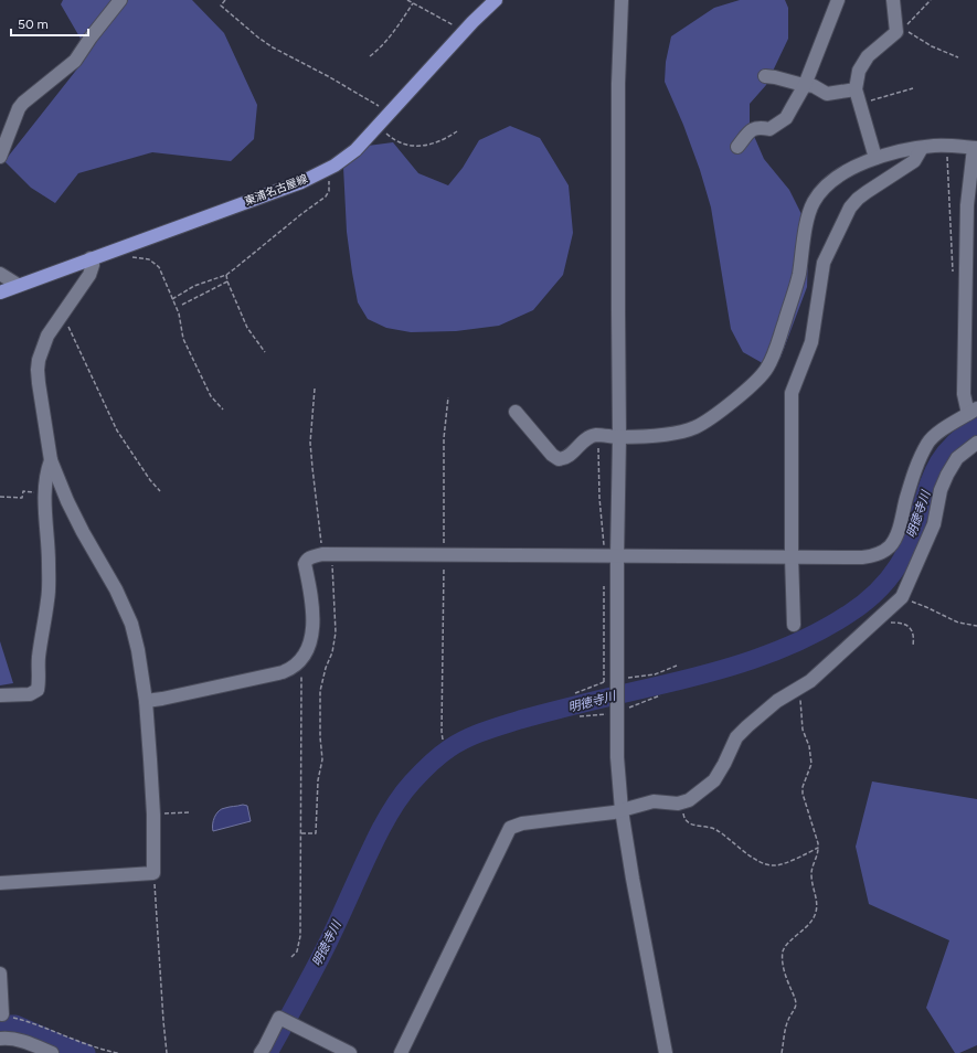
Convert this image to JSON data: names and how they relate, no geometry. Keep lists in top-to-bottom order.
{
  "streets": {
    "main road": ["東浦名古屋線"]
  },
  "water": ["明徳寺川"],
  "scale_bar": "50 m"
}
